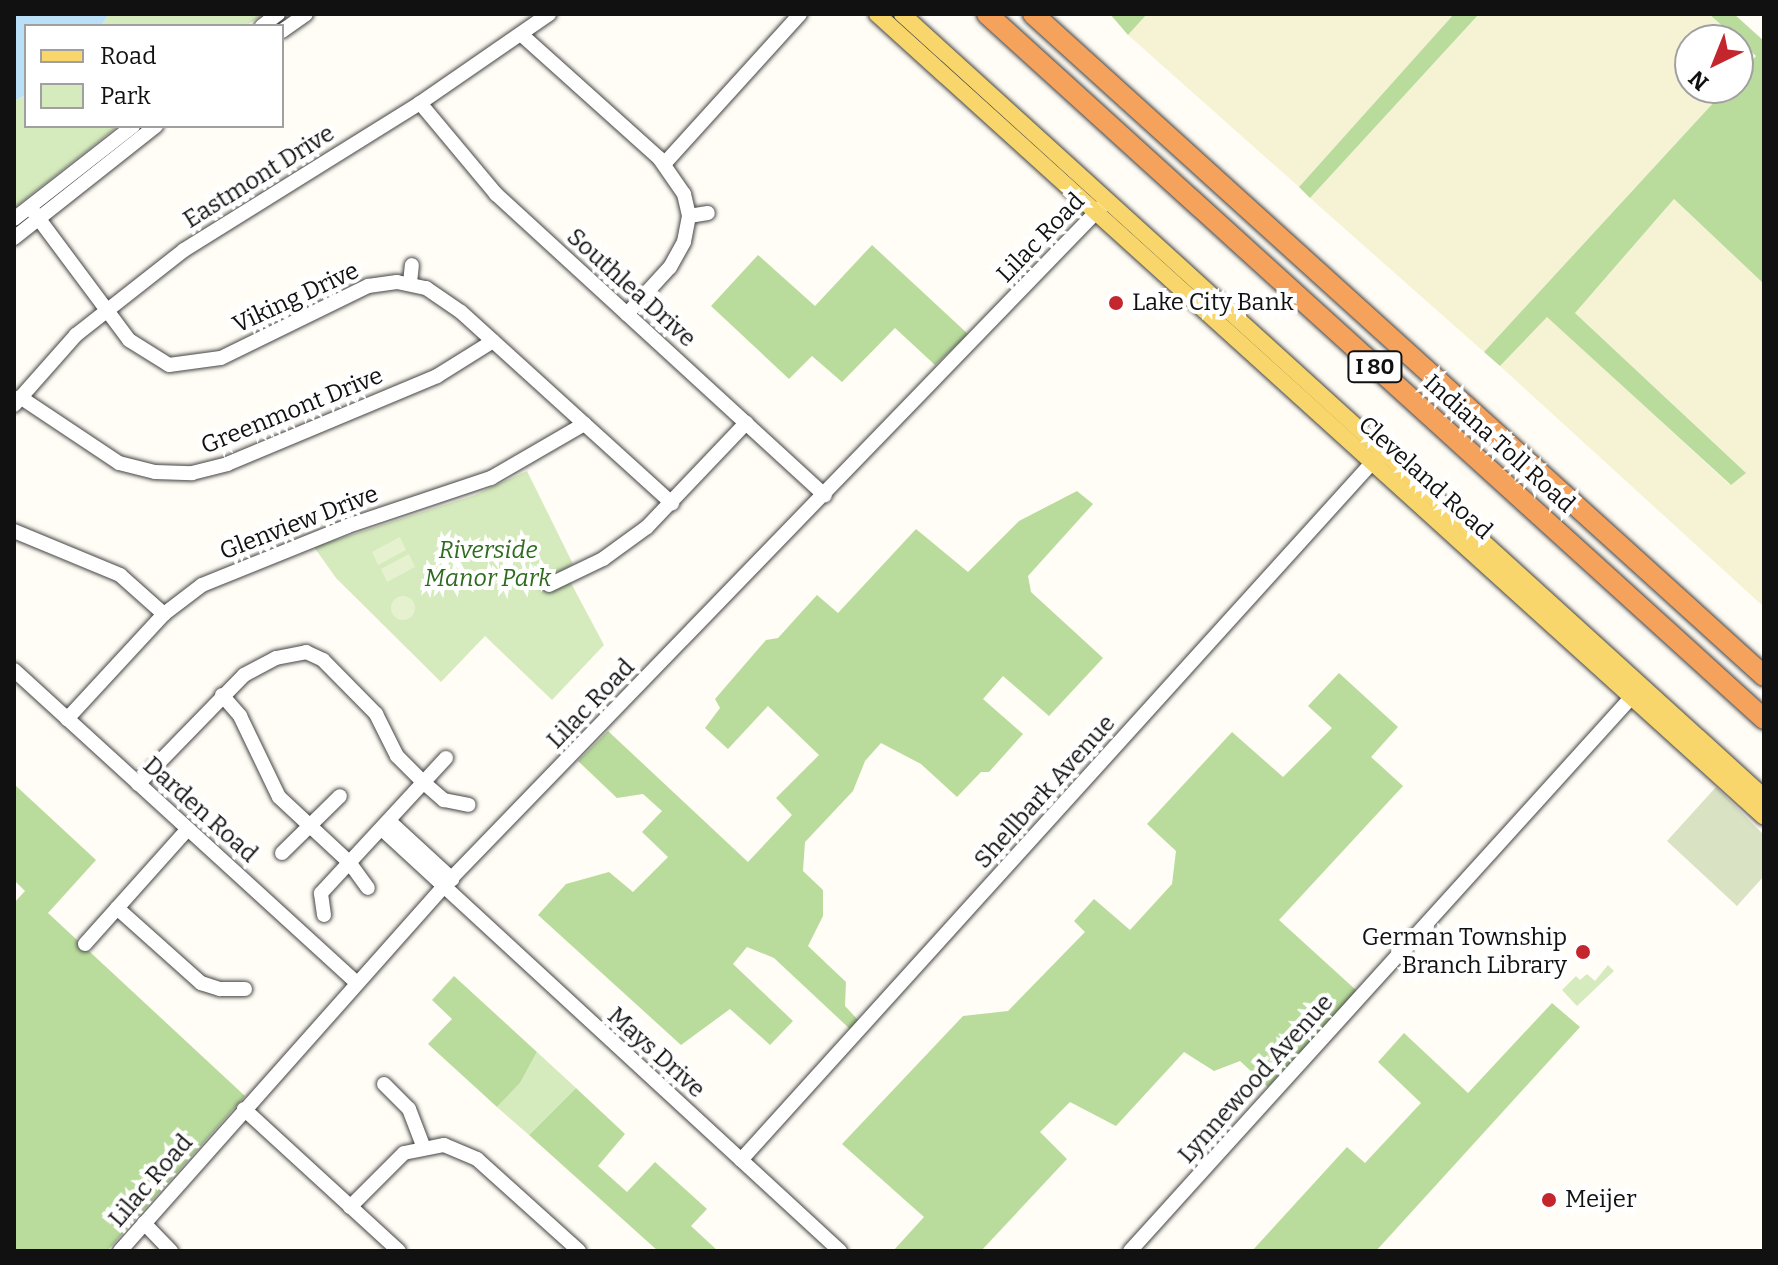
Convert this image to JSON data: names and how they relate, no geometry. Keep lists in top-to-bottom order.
{
  "streets": {
    "highway": ["I 80", "Indiana Toll Road"],
    "main road": ["Cleveland Road"],
    "street": [
      "Eastmont Drive",
      "Lilac Road",
      "Southlea Drive",
      "Viking Drive",
      "Greenmont Drive",
      "Glenview Drive",
      "Shellbark Avenue",
      "Darden Road",
      "Mays Drive",
      "Lynnewood Avenue"
    ]
  },
  "crossings": [
    ["Eastmont Drive", "Southlea Drive"],
    ["Eastmont Drive", "Viking Drive"],
    ["Eastmont Drive", "Greenmont Drive"],
    ["Lilac Road", "Southlea Drive"],
    ["Lilac Road", "Cleveland Road"],
    ["Lilac Road", "Darden Road"],
    ["Lilac Road", "Mays Drive"],
    ["Viking Drive", "Greenmont Drive"],
    ["Viking Drive", "Glenview Drive"],
    ["Cleveland Road", "Shellbark Avenue"],
    ["Cleveland Road", "Lynnewood Avenue"],
    ["Glenview Drive", "Darden Road"],
    ["Shellbark Avenue", "Mays Drive"]
  ],
  "parks": ["Riverside Manor Park"],
  "places": ["Lake City Bank", "German Township Branch Library", "Meijer"],
  "legend": ["Road", "Park"],
  "north": "bottom left"
}
